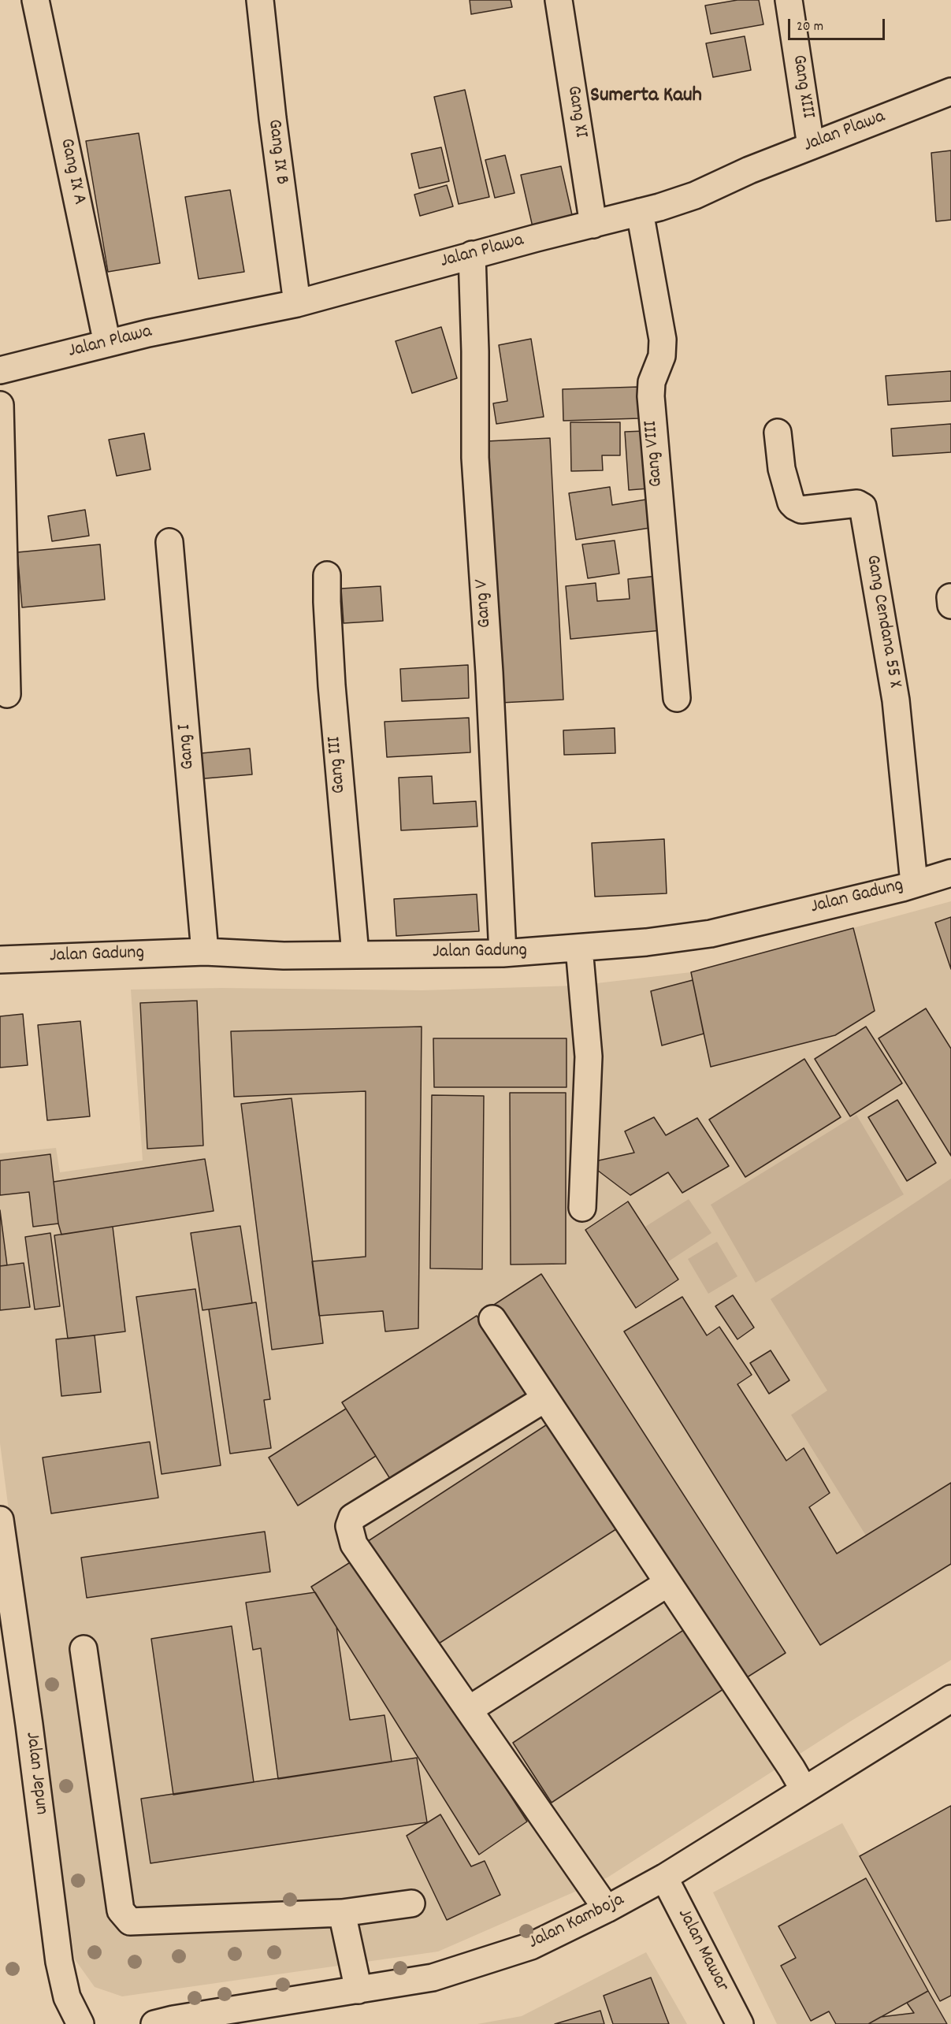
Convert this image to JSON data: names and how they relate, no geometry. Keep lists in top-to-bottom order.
{
  "streets": {
    "street": [
      "Gang XIII",
      "Gang XI",
      "Jalan Plawa",
      "Gang IX B",
      "Gang IX A",
      "Gang VIII",
      "Gang V",
      "Gang Cendana 55 X",
      "Gang I",
      "Gang III",
      "Jalan Gadung",
      "Jalan Jepun",
      "Jalan Kamboja",
      "Jalan Mawar"
    ]
  },
  "crossings": [
    ["Gang XIII", "Jalan Plawa"],
    ["Gang XI", "Jalan Plawa"],
    ["Jalan Plawa", "Gang IX B"],
    ["Jalan Plawa", "Gang IX A"],
    ["Jalan Plawa", "Gang VIII"],
    ["Jalan Plawa", "Gang V"],
    ["Gang V", "Jalan Gadung"],
    ["Gang Cendana 55 X", "Jalan Gadung"],
    ["Gang I", "Jalan Gadung"],
    ["Gang III", "Jalan Gadung"],
    ["Jalan Kamboja", "Jalan Mawar"]
  ],
  "districts": ["Sumerta Kauh"],
  "scale_bar": "20 m"
}
